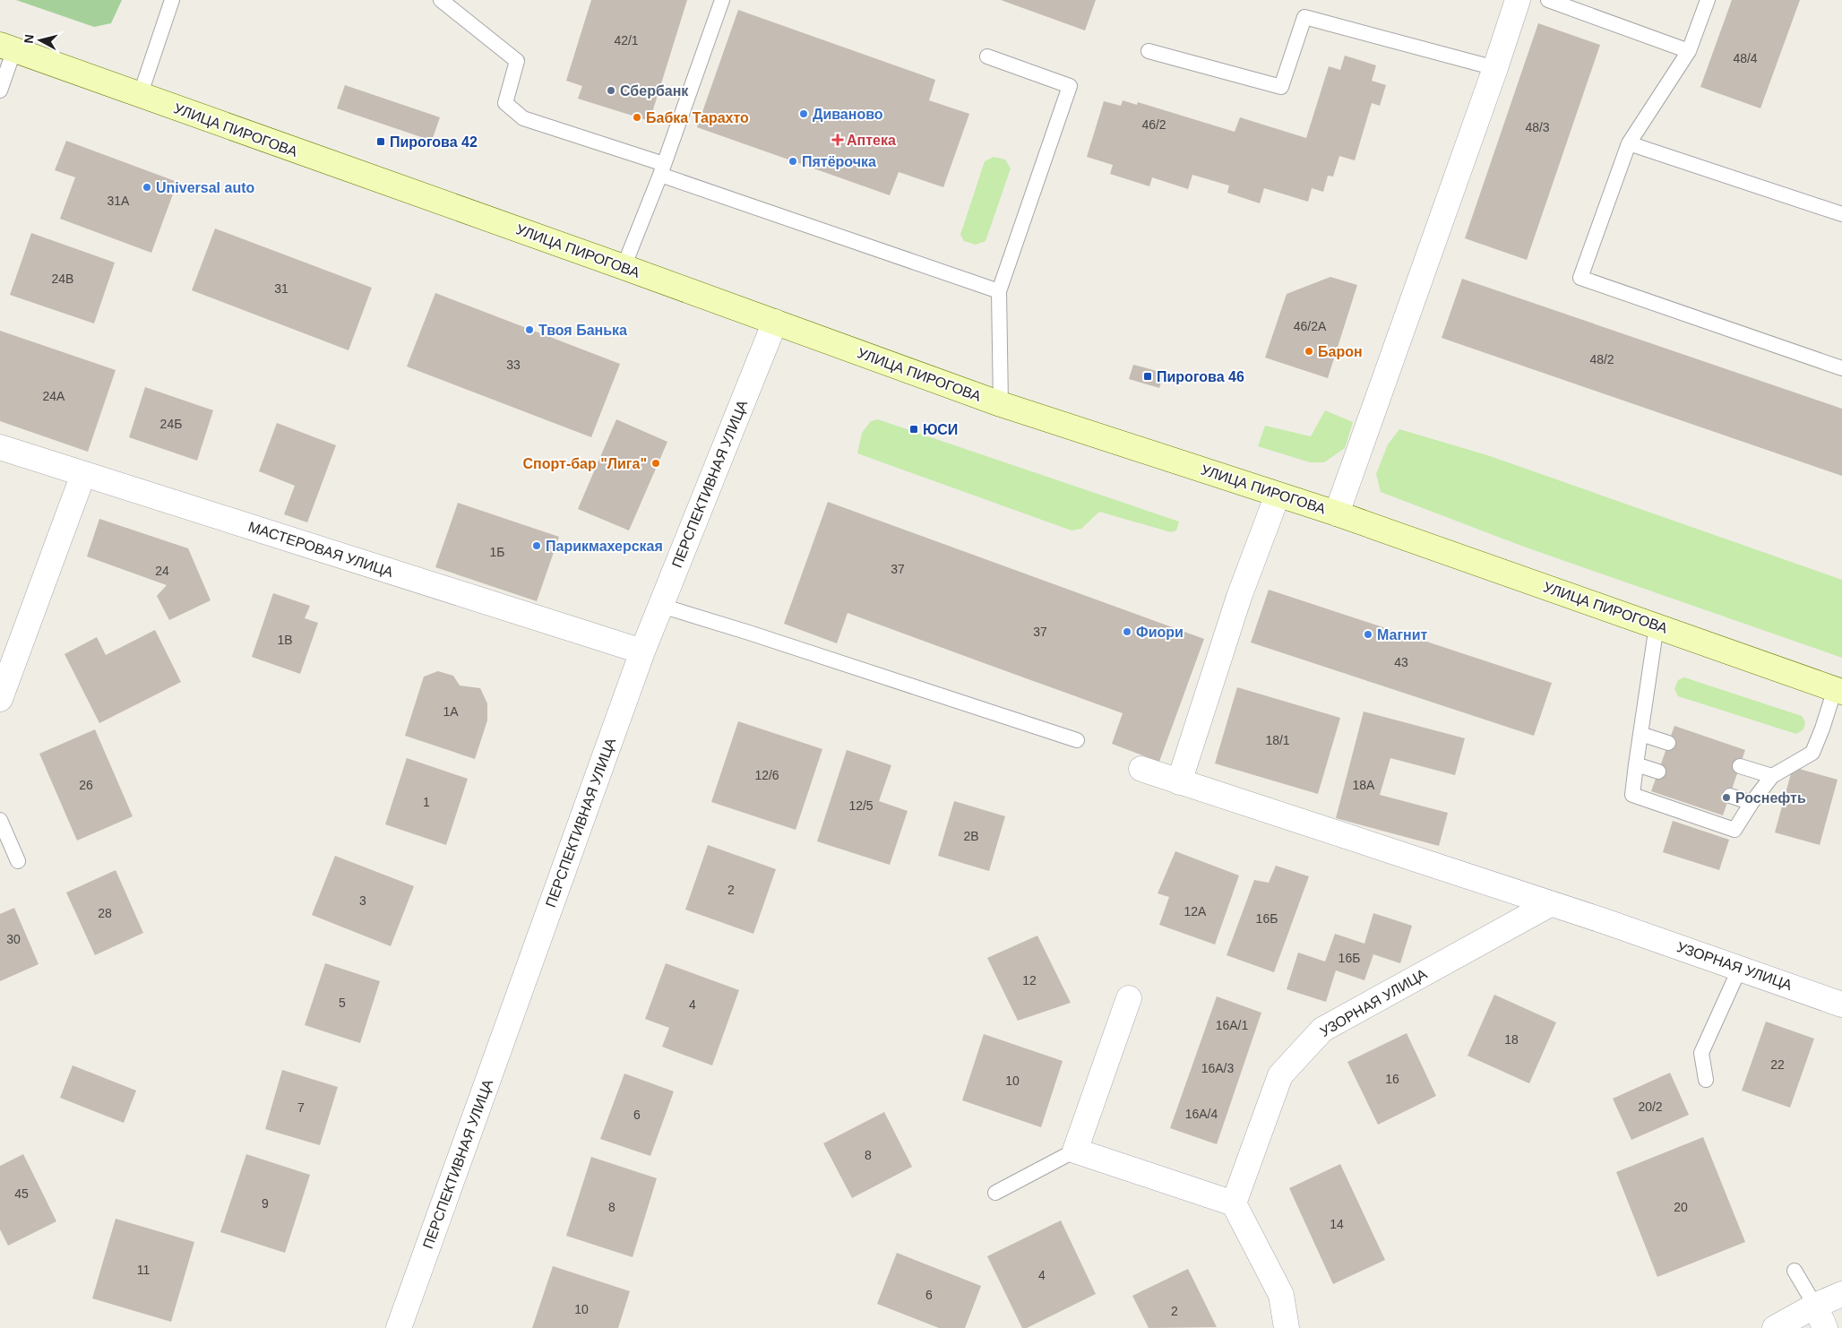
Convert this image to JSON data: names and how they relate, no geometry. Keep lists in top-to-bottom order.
{
  "streets": {
    "main road": ["УЛИЦА ПИРОГОВА"],
    "street": ["ПЕРСПЕКТИВНАЯ УЛИЦА", "МАСТЕРОВАЯ УЛИЦА", "УЗОРНАЯ УЛИЦА"]
  },
  "crossings": [
    ["УЛИЦА ПИРОГОВА", "ПЕРСПЕКТИВНАЯ УЛИЦА"],
    ["ПЕРСПЕКТИВНАЯ УЛИЦА", "МАСТЕРОВАЯ УЛИЦА"]
  ],
  "places": {
    "other": [
      "Сбербанк",
      "Диваново",
      "Бабка Тарахто",
      "Пятёрочка",
      "Universal auto",
      "Твоя Банька",
      "Барон",
      "Спорт-бар \"Лига\"",
      "Парикмахерская",
      "Фиори",
      "Магнит",
      "Роснефть"
    ],
    "health": ["Аптека"],
    "transit": ["Пирогова 42", "Пирогова 46", "ЮСИ"]
  },
  "house_numbers": [
    "42/1",
    "48/4",
    "46/2",
    "48/3",
    "31А",
    "24В",
    "31",
    "46/2А",
    "48/2",
    "33",
    "24А",
    "24Б",
    "1Б",
    "37",
    "24",
    "37",
    "1В",
    "43",
    "1А",
    "18/1",
    "12/6",
    "26",
    "18А",
    "1",
    "12/5",
    "2В",
    "2",
    "3",
    "12А",
    "28",
    "16Б",
    "30",
    "16Б",
    "12",
    "5",
    "4",
    "16А/1",
    "18",
    "22",
    "16А/3",
    "16",
    "10",
    "20/2",
    "7",
    "16А/4",
    "6",
    "8",
    "45",
    "9",
    "8",
    "20",
    "14",
    "11",
    "4",
    "6",
    "10",
    "2"
  ],
  "north": "left"
}
